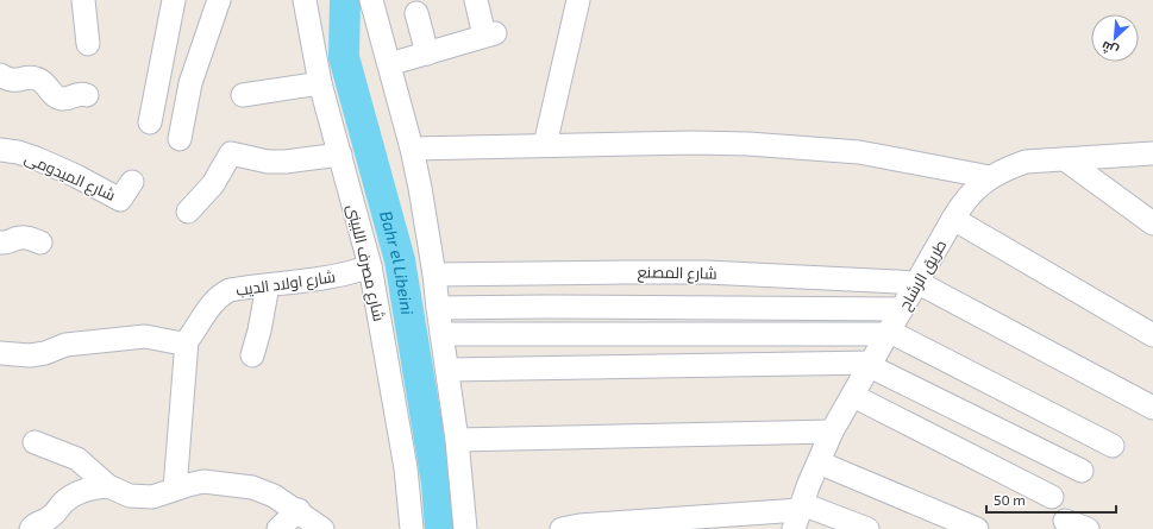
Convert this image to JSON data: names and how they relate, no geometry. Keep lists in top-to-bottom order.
{
  "streets": {
    "street": [
      "شارع الميدومى",
      "شارع مصرف اللبينى",
      "شارع المصنع",
      "طريق الرشاح",
      "شارع اولاد الديب"
    ]
  },
  "crossings": [
    ["شارع مصرف اللبينى", "شارع اولاد الديب"],
    ["شارع المصنع", "طريق الرشاح"]
  ],
  "water": ["Bahr el Libeini"],
  "scale_bar": "50 m",
  "north": "bottom left"
}
